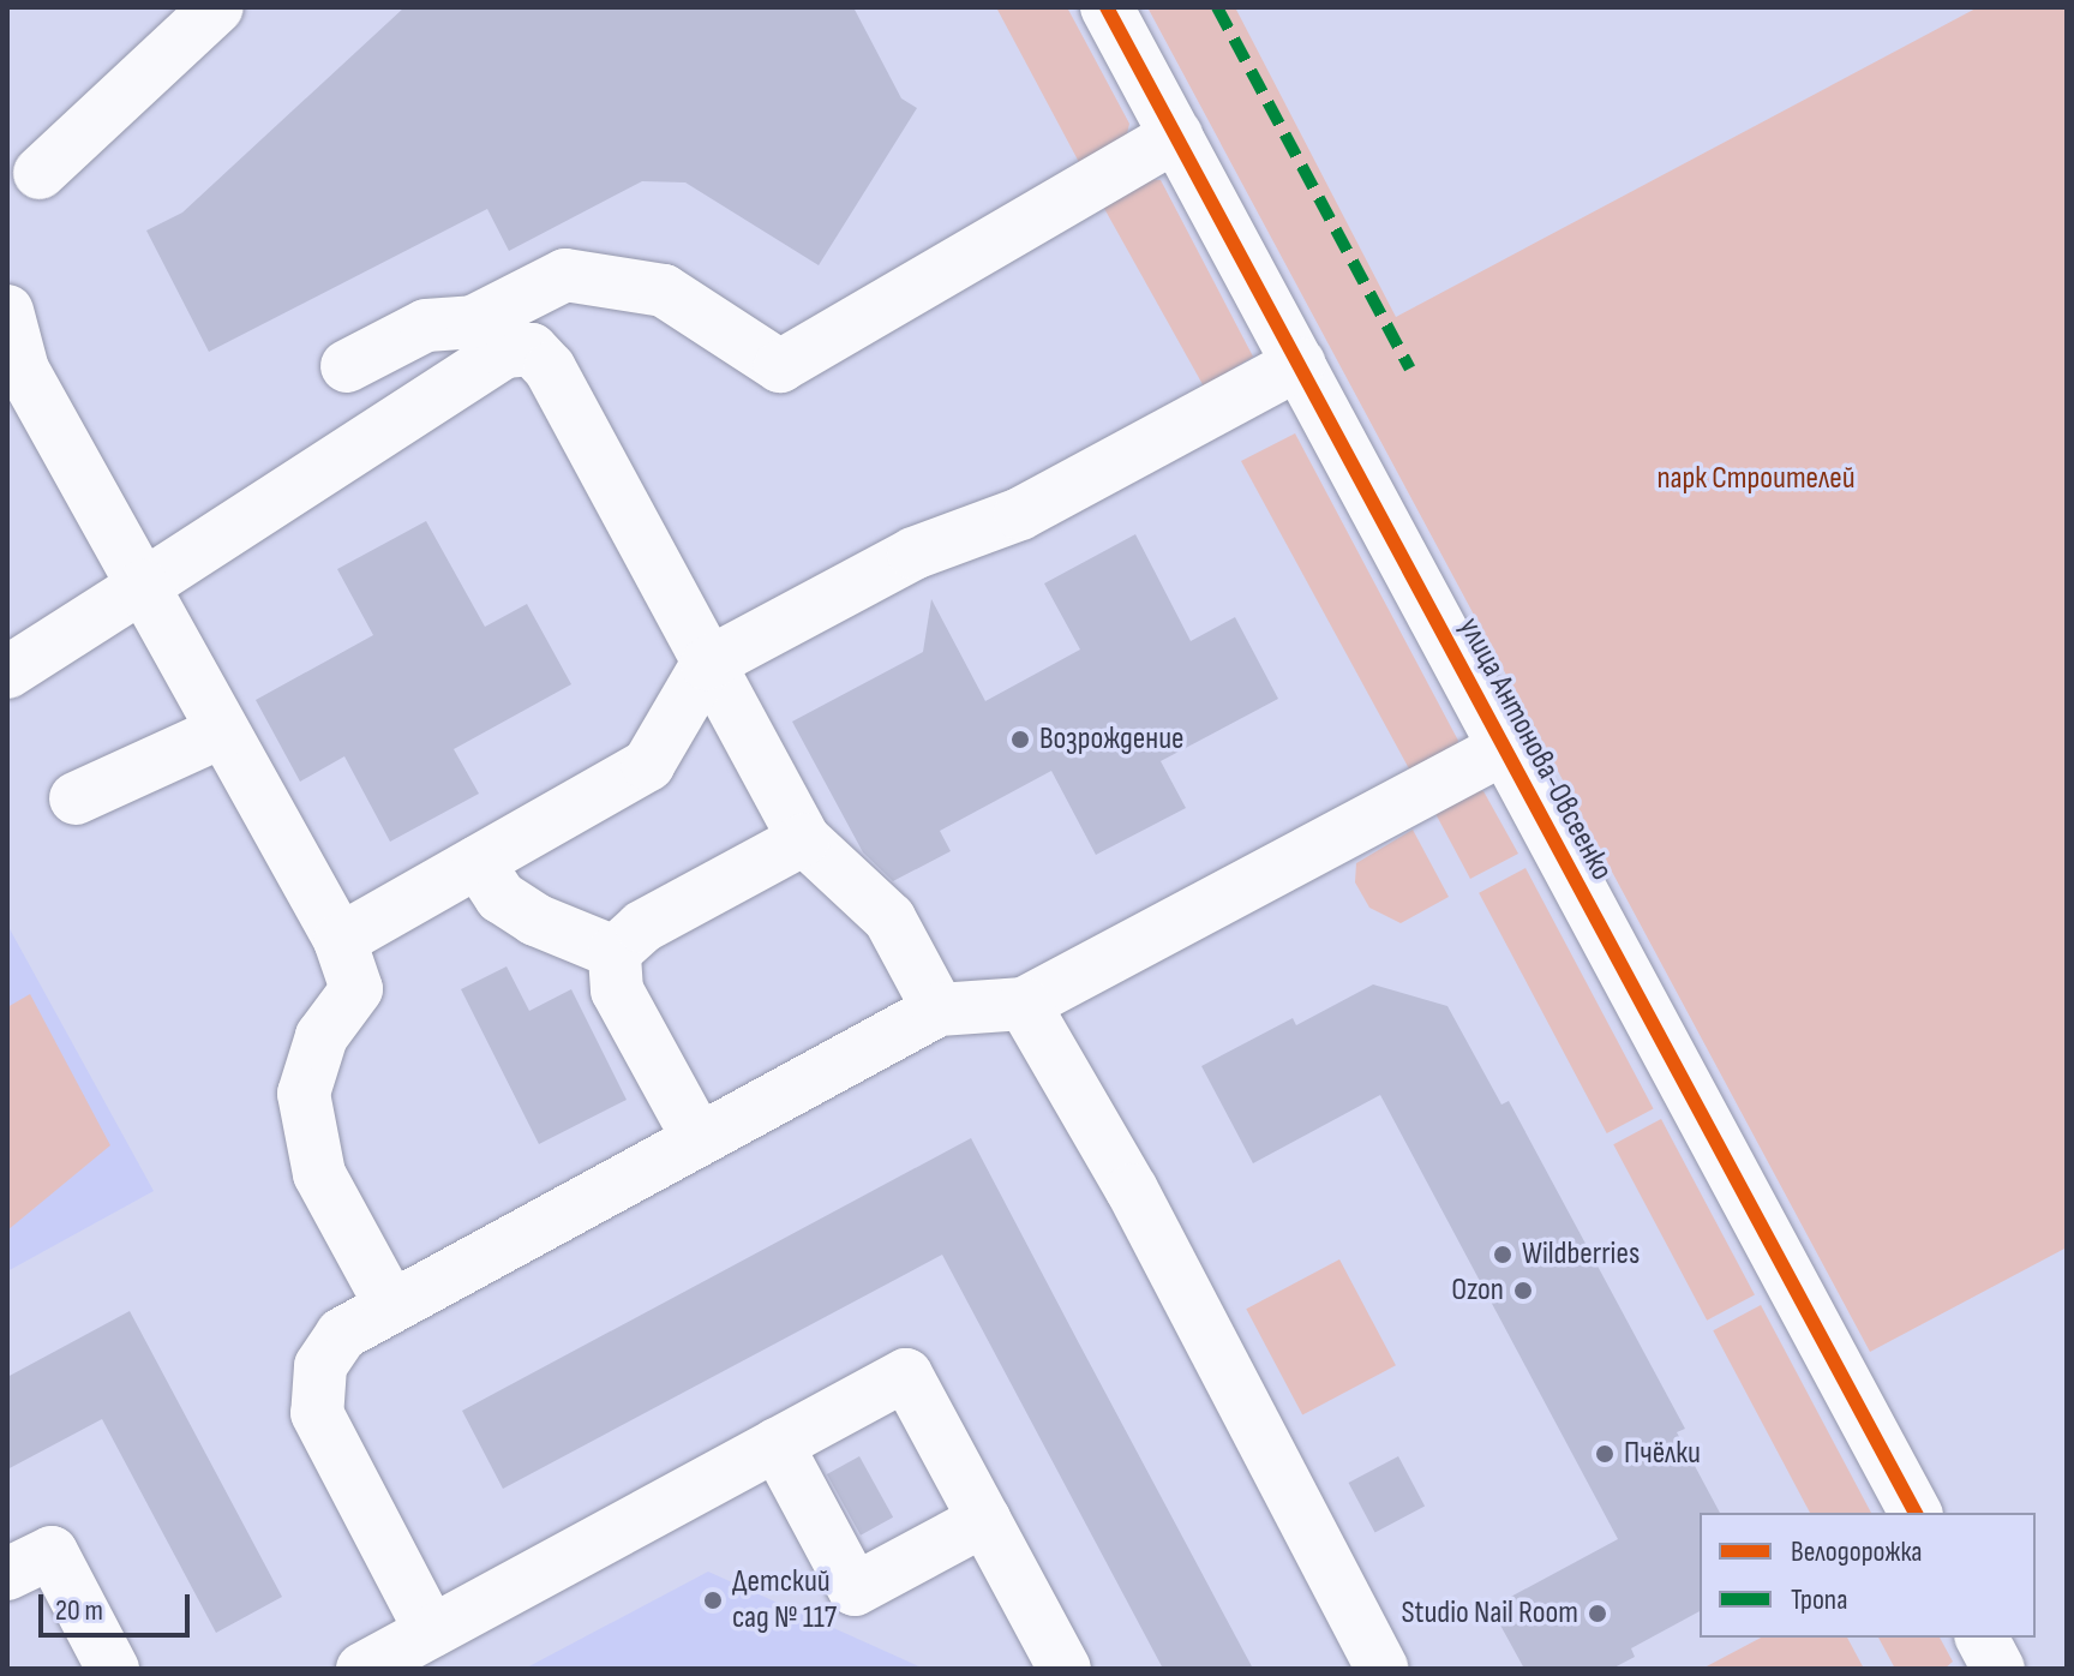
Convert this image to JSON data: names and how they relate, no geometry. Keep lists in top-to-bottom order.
{
  "streets": {
    "street": ["улица Антонова-Овсеенко"]
  },
  "parks": ["парк Строителей"],
  "places": [
    "Возрождение",
    "Wildberries",
    "Ozon",
    "Пчёлки",
    "Детский сад № 117",
    "Studio Nail Room"
  ],
  "legend": ["Велодорожка", "Тропа"],
  "scale_bar": "20 m"
}
